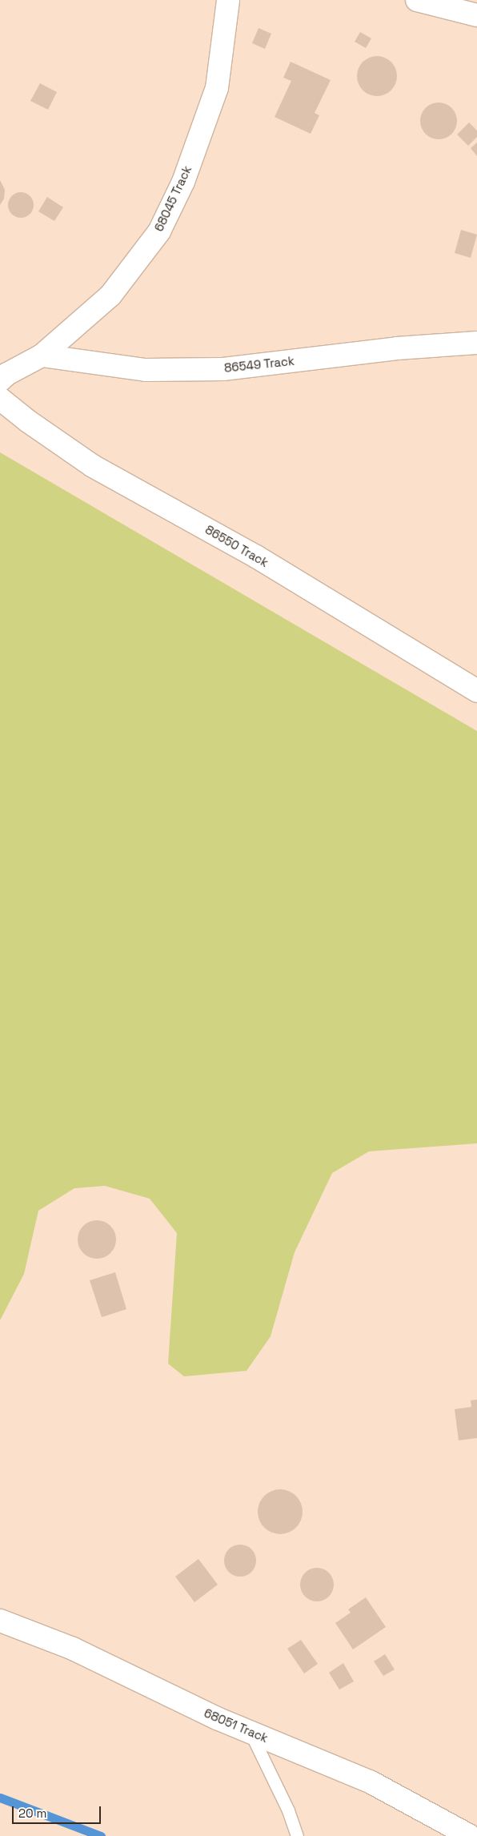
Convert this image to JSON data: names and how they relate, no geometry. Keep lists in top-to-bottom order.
{
  "streets": {
    "street": [
      "68045 Track",
      "86549 Track",
      "86550 Track",
      "68051 Track"
    ]
  },
  "crossings": [
    ["68045 Track", "86549 Track"]
  ],
  "scale_bar": "20 m"
}
